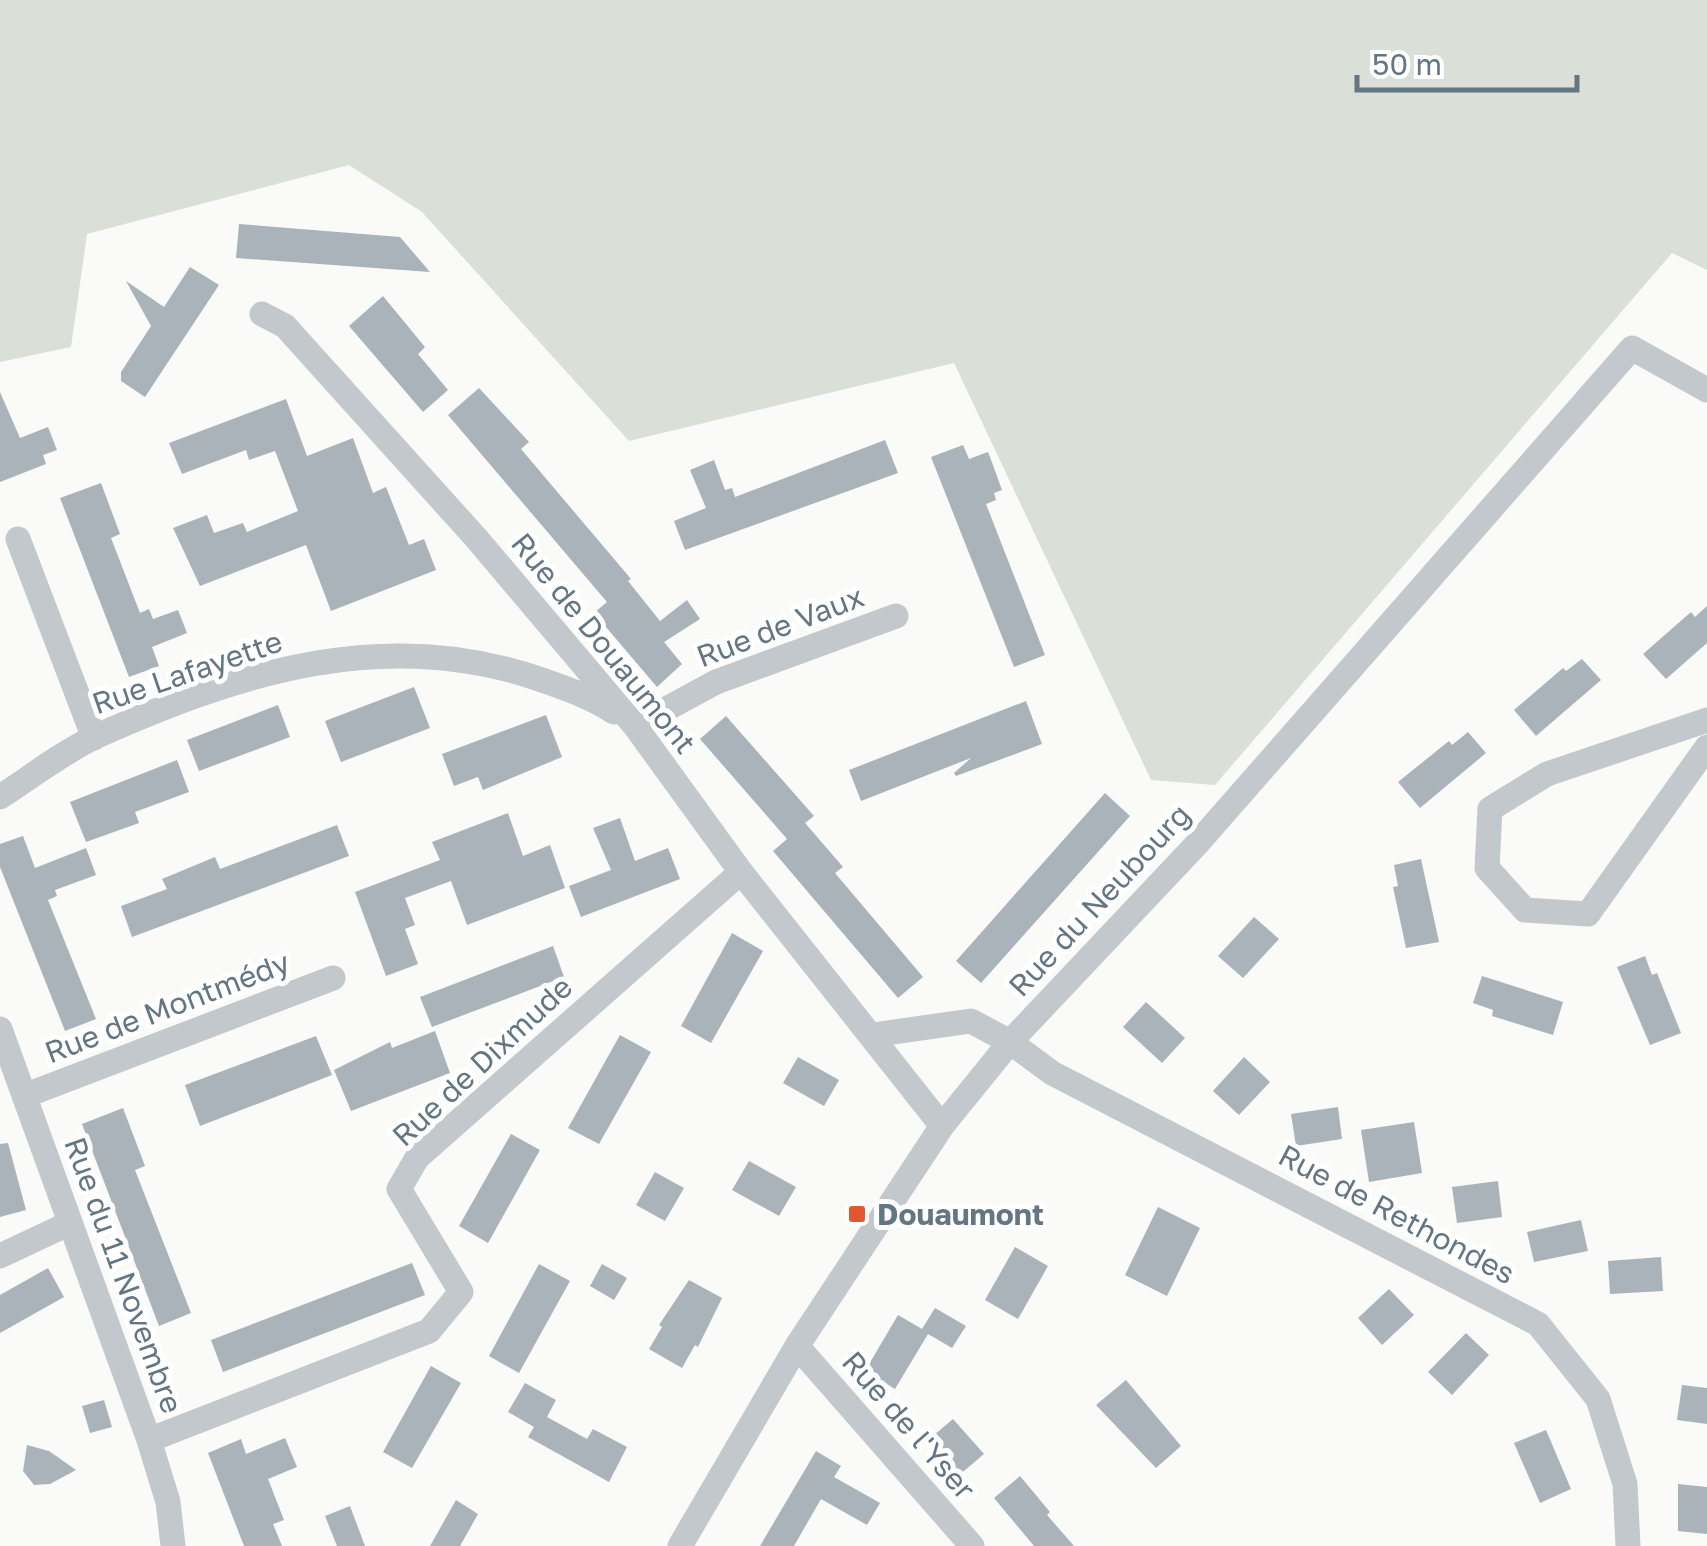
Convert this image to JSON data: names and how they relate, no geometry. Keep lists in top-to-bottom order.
{
  "streets": {
    "street": [
      "Rue de Vaux",
      "Rue de Douaumont",
      "Rue Lafayette",
      "Rue du Neubourg",
      "Rue de Montmédy",
      "Rue de Dixmude",
      "Rue de Rethondes",
      "Rue du 11 Novembre",
      "Rue de l'Yser"
    ]
  },
  "crossings": [
    ["Rue de Vaux", "Rue de Douaumont"],
    ["Rue de Vaux", "Rue Lafayette"],
    ["Rue de Douaumont", "Rue Lafayette"],
    ["Rue de Douaumont", "Rue du Neubourg"],
    ["Rue de Douaumont", "Rue de Dixmude"],
    ["Rue du Neubourg", "Rue de Rethondes"],
    ["Rue du Neubourg", "Rue de l'Yser"],
    ["Rue de Montmédy", "Rue du 11 Novembre"],
    ["Rue de Dixmude", "Rue du 11 Novembre"]
  ],
  "places": {
    "transit": ["Douaumont"]
  },
  "scale_bar": "50 m"
}
